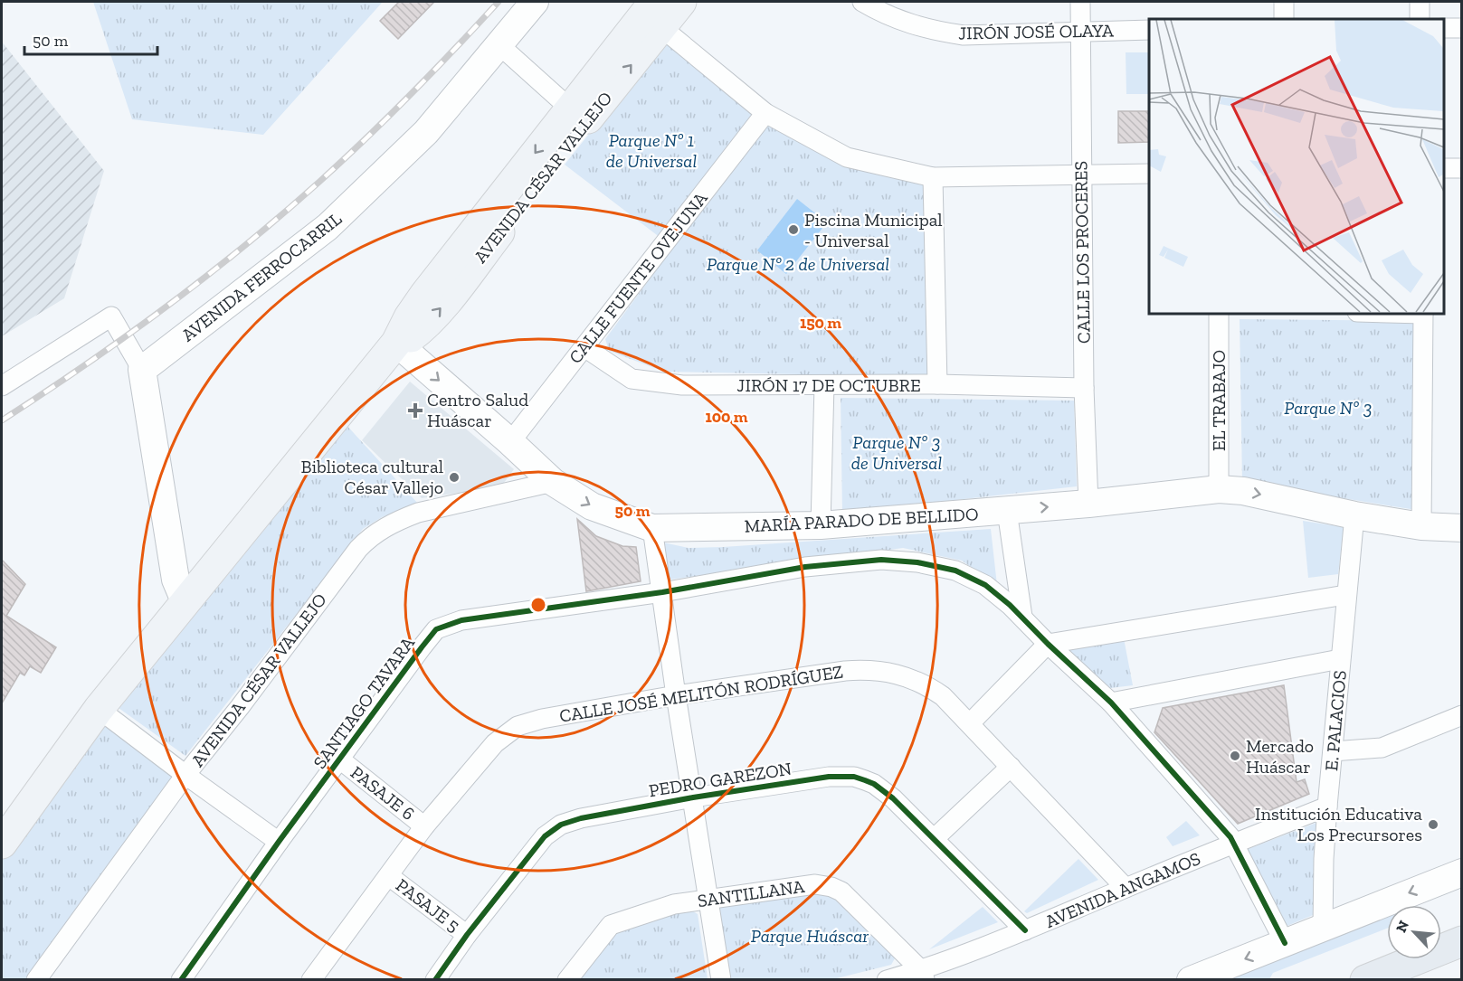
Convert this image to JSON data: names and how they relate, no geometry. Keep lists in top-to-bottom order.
{
  "streets": {
    "main road": ["AVENIDA CÉSAR VALLEJO"],
    "street": [
      "JIRÓN JOSÉ OLAYA",
      "CALLE LOS PROCERES",
      "AVENIDA FERROCARRIL",
      "CALLE FUENTE OVEJUNA",
      "JIRÓN 17 DE OCTUBRE",
      "EL TRABAJO",
      "MARÍA PARADO DE BELLIDO",
      "CALLE JOSÉ MELITÓN RODRÍGUEZ",
      "SANTIAGO TAVARA",
      "E. PALACIOS",
      "PEDRO GAREZON",
      "PASAJE 6",
      "AVENIDA ANGAMOS",
      "SANTILLANA",
      "PASAJE 5"
    ]
  },
  "crossings": [
    ["JIRÓN JOSÉ OLAYA", "CALLE LOS PROCERES"],
    ["AVENIDA CÉSAR VALLEJO", "MARÍA PARADO DE BELLIDO"],
    ["CALLE LOS PROCERES", "JIRÓN 17 DE OCTUBRE"],
    ["CALLE LOS PROCERES", "MARÍA PARADO DE BELLIDO"],
    ["CALLE FUENTE OVEJUNA", "JIRÓN 17 DE OCTUBRE"],
    ["CALLE FUENTE OVEJUNA", "MARÍA PARADO DE BELLIDO"],
    ["EL TRABAJO", "MARÍA PARADO DE BELLIDO"],
    ["MARÍA PARADO DE BELLIDO", "E. PALACIOS"],
    ["CALLE JOSÉ MELITÓN RODRÍGUEZ", "PASAJE 6"],
    ["CALLE JOSÉ MELITÓN RODRÍGUEZ", "AVENIDA ANGAMOS"],
    ["CALLE JOSÉ MELITÓN RODRÍGUEZ", "PASAJE 5"],
    ["SANTIAGO TAVARA", "PASAJE 6"],
    ["SANTIAGO TAVARA", "AVENIDA ANGAMOS"],
    ["E. PALACIOS", "AVENIDA ANGAMOS"],
    ["PEDRO GAREZON", "AVENIDA ANGAMOS"],
    ["PEDRO GAREZON", "PASAJE 5"],
    ["AVENIDA ANGAMOS", "SANTILLANA"]
  ],
  "one_way": ["MARÍA PARADO DE BELLIDO"],
  "parks": [
    "Parque Nº 1 de Universal",
    "Parque Nº 2 de Universal",
    "Parque Nº 3",
    "Parque Nº 3 de Universal",
    "Parque Huáscar"
  ],
  "places": {
    "other": [
      "Piscina Municipal - Universal",
      "Biblioteca cultural César Vallejo",
      "Mercado Huáscar",
      "Institución Educativa Los Precursores"
    ],
    "health": ["Centro Salud Huáscar"]
  },
  "scale_bar": "50 m",
  "north": "top left",
  "rings": ["150 m", "100 m", "50 m"]
}
